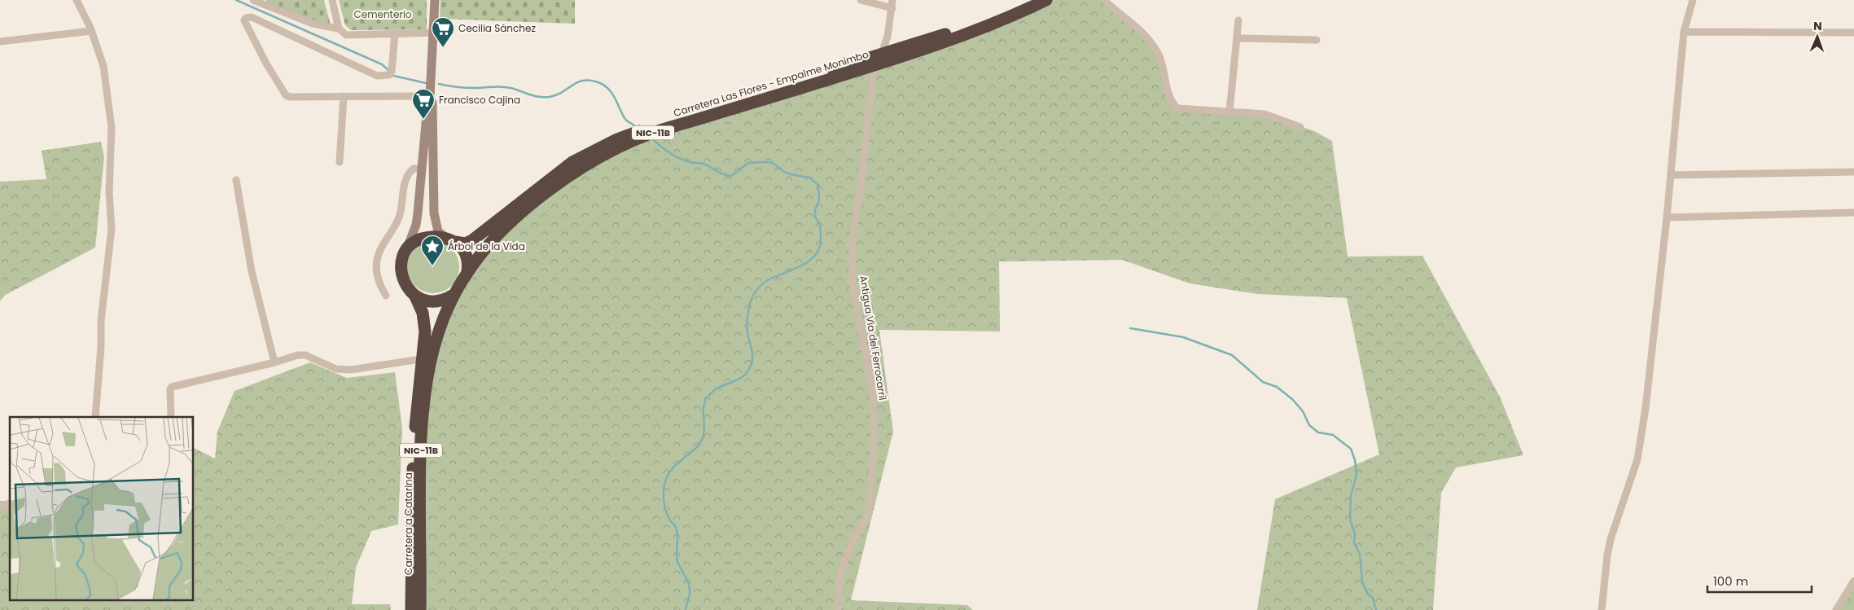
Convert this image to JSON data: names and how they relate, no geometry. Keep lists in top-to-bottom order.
{
  "streets": {
    "highway": ["Carretera Las Flores - Empalme Monimbo", "NIC-11B", "Carretera a Catarina"],
    "street": ["Antigua Vía del Ferrocarril"]
  },
  "crossings": [
    ["Carretera Las Flores - Empalme Monimbo", "NIC-11B"],
    ["Carretera Las Flores - Empalme Monimbo", "Antigua Vía del Ferrocarril"],
    ["Carretera Las Flores - Empalme Monimbo", "Carretera a Catarina"],
    ["NIC-11B", "Carretera a Catarina"]
  ],
  "parks": ["Cementerio"],
  "places": {
    "supermarket": ["Cecilia Sánchez", "Francisco Cajina"],
    "place": ["Árbol de la Vida"]
  },
  "scale_bar": "100 m",
  "north": "top"
}
